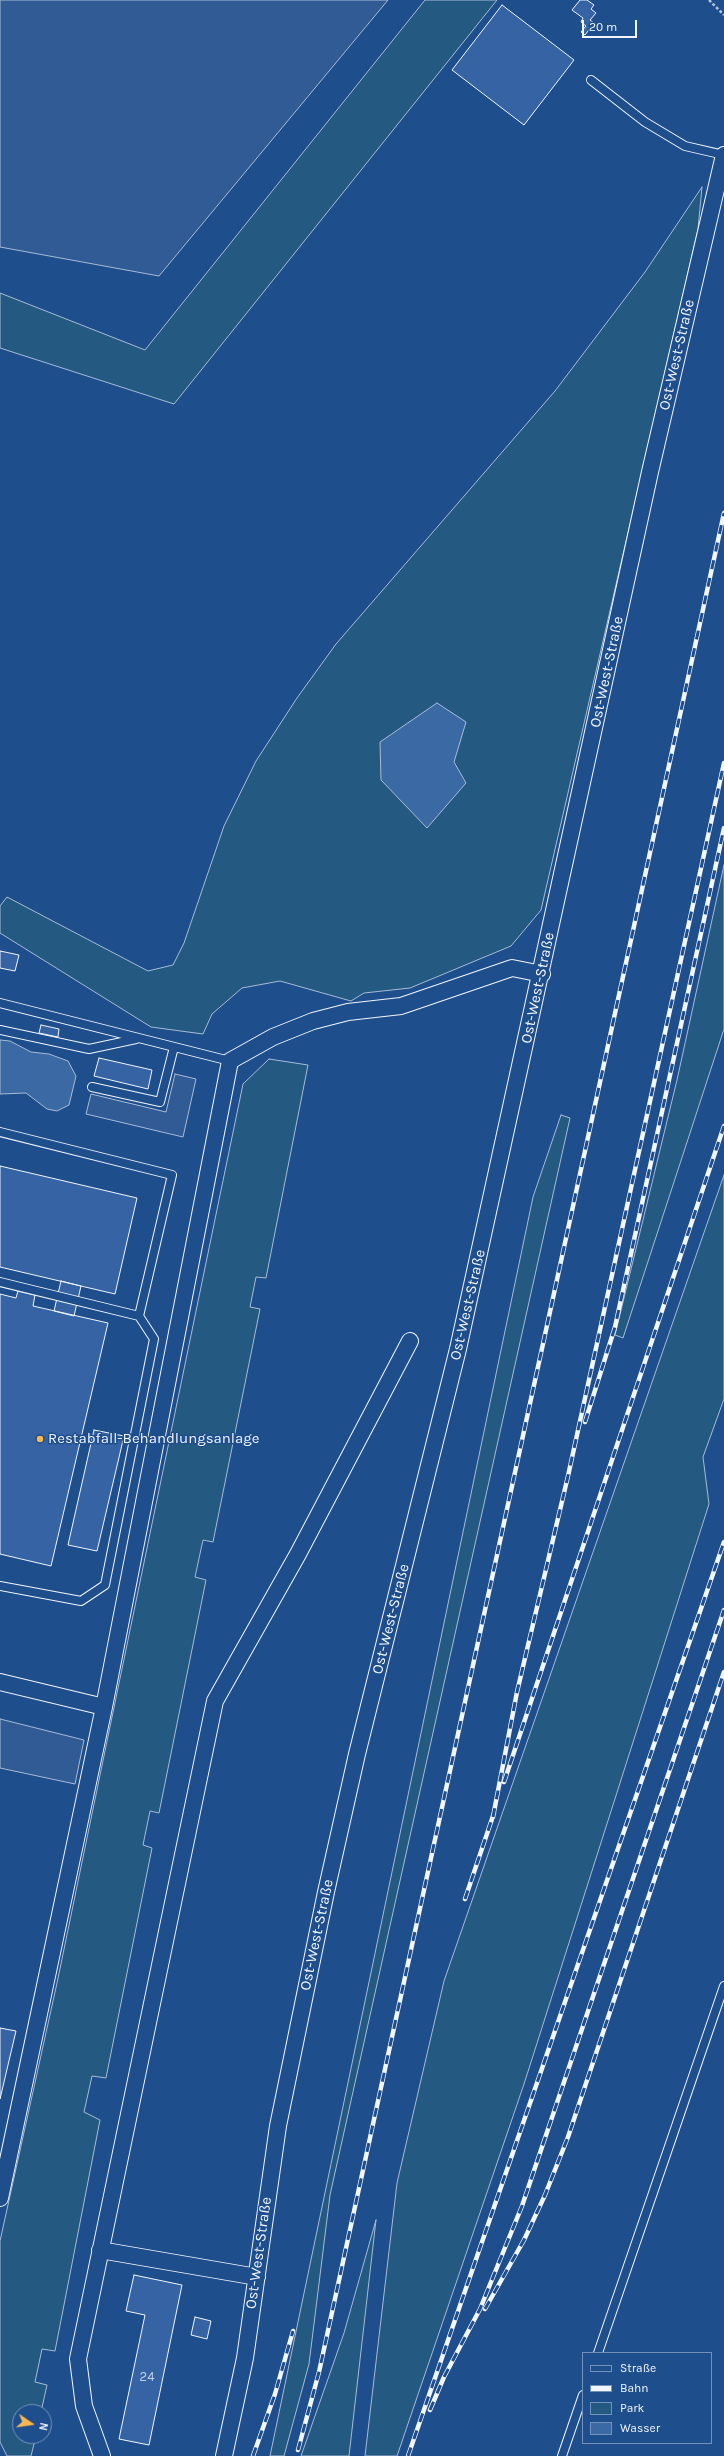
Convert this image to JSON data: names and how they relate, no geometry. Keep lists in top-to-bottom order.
{
  "streets": {
    "street": ["Ost-West-Straße"]
  },
  "places": ["Restabfall-Behandlungsanlage"],
  "house_numbers": ["24"],
  "legend": [
    "Straße",
    "Bahn",
    "Park",
    "Wasser"
  ],
  "scale_bar": "20 m",
  "north": "right"
}
